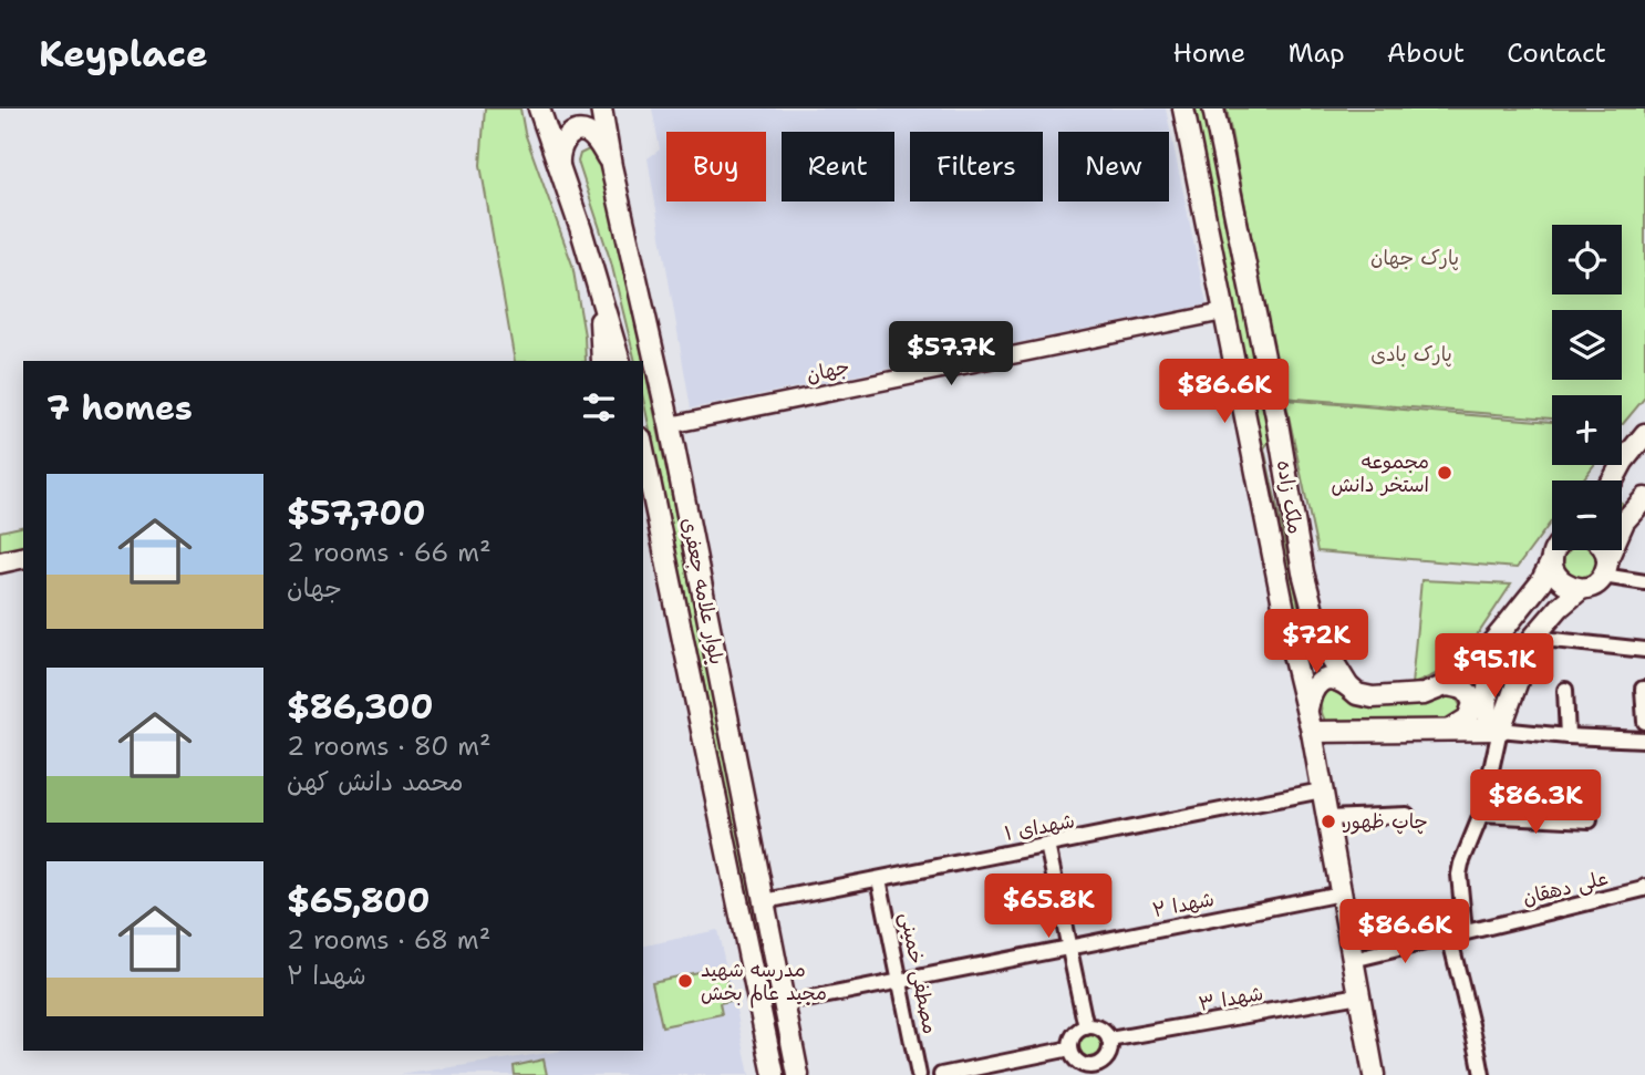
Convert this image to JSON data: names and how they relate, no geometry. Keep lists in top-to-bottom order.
{
  "streets": {
    "main road": ["ملک زاده", "بلوار علامه جعفری"],
    "street": [
      "جهان",
      "شهدای ۱",
      "علی دهقان",
      "شهدا ۲",
      "مصطفی خمینی",
      "شهدا ۳"
    ]
  },
  "crossings": [
    ["جهان", "ملک زاده"],
    ["جهان", "بلوار علامه جعفری"],
    ["ملک زاده", "شهدای ۱"],
    ["ملک زاده", "علی دهقان"],
    ["ملک زاده", "شهدا ۲"],
    ["ملک زاده", "شهدا ۳"],
    ["بلوار علامه جعفری", "شهدای ۱"],
    ["شهدای ۱", "مصطفی خمینی"],
    ["شهدا ۲", "مصطفی خمینی"]
  ],
  "parks": ["پارک جهان", "پارک بادی"],
  "places": ["مجموعه استخر دانش", "چاپ ظهور", "مدرسه شهید مجید عالم بخش"],
  "page": {
    "header": "Keyplace",
    "nav": [
      "Home",
      "Map",
      "About",
      "Contact"
    ],
    "chip": [
      "Buy",
      "Rent",
      "Filters",
      "New"
    ],
    "map_buttons": ["+", "−"],
    "price": [
      "$57.7K",
      "$86.6K",
      "$72K",
      "$95.1K",
      "$86.3K",
      "$65.8K",
      "$86.6K"
    ],
    "heading": "7 homes",
    "list": [
      {
        "name": "$57,700",
        "note": "2 rooms · 66 m² · جهان"
      },
      {
        "name": "$86,300",
        "note": "2 rooms · 80 m² · محمد دانش کهن"
      },
      {
        "name": "$65,800",
        "note": "2 rooms · 68 m² · شهدا ۲"
      }
    ]
  }
}
